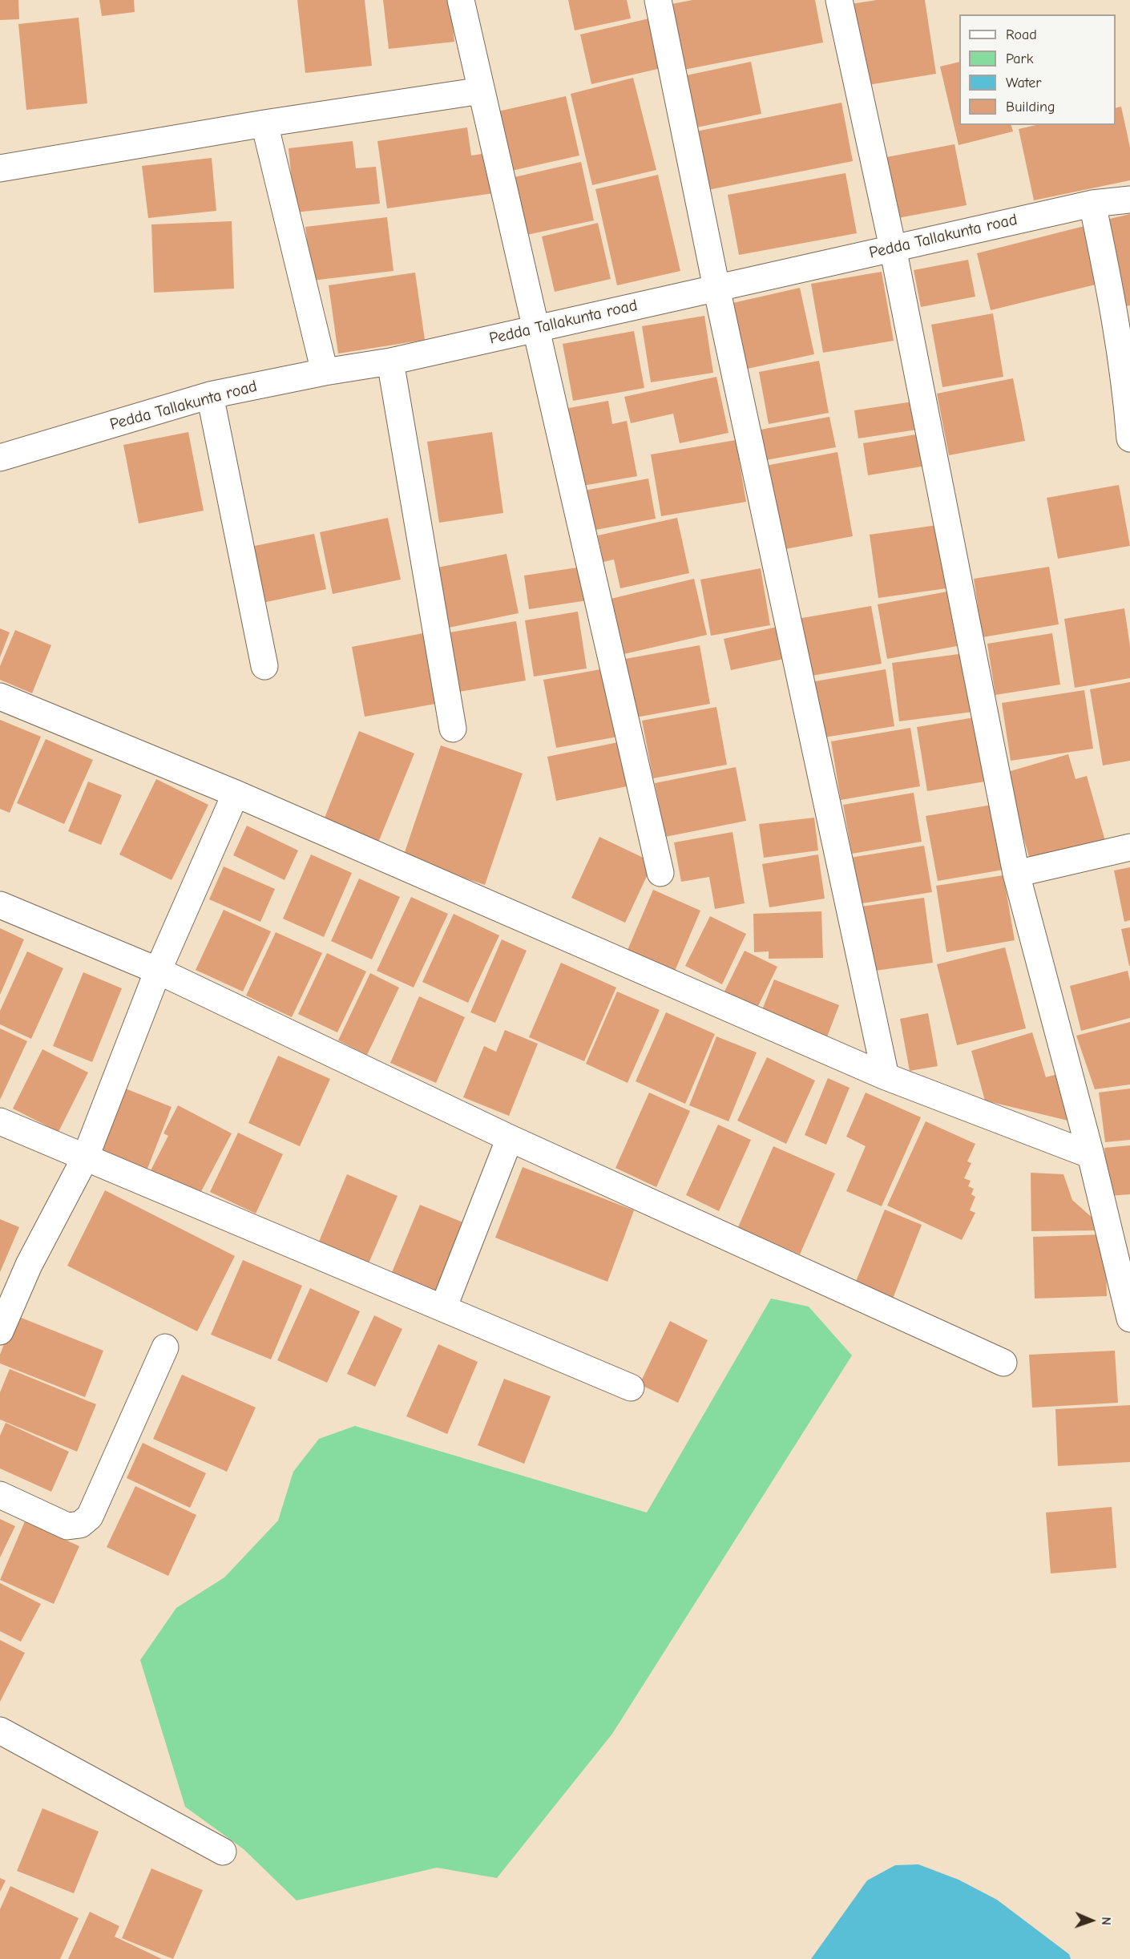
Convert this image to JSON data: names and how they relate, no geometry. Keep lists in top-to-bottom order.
{
  "streets": {
    "street": ["Pedda Tallakunta road"]
  },
  "legend": [
    "Road",
    "Park",
    "Water",
    "Building"
  ],
  "north": "right"
}
